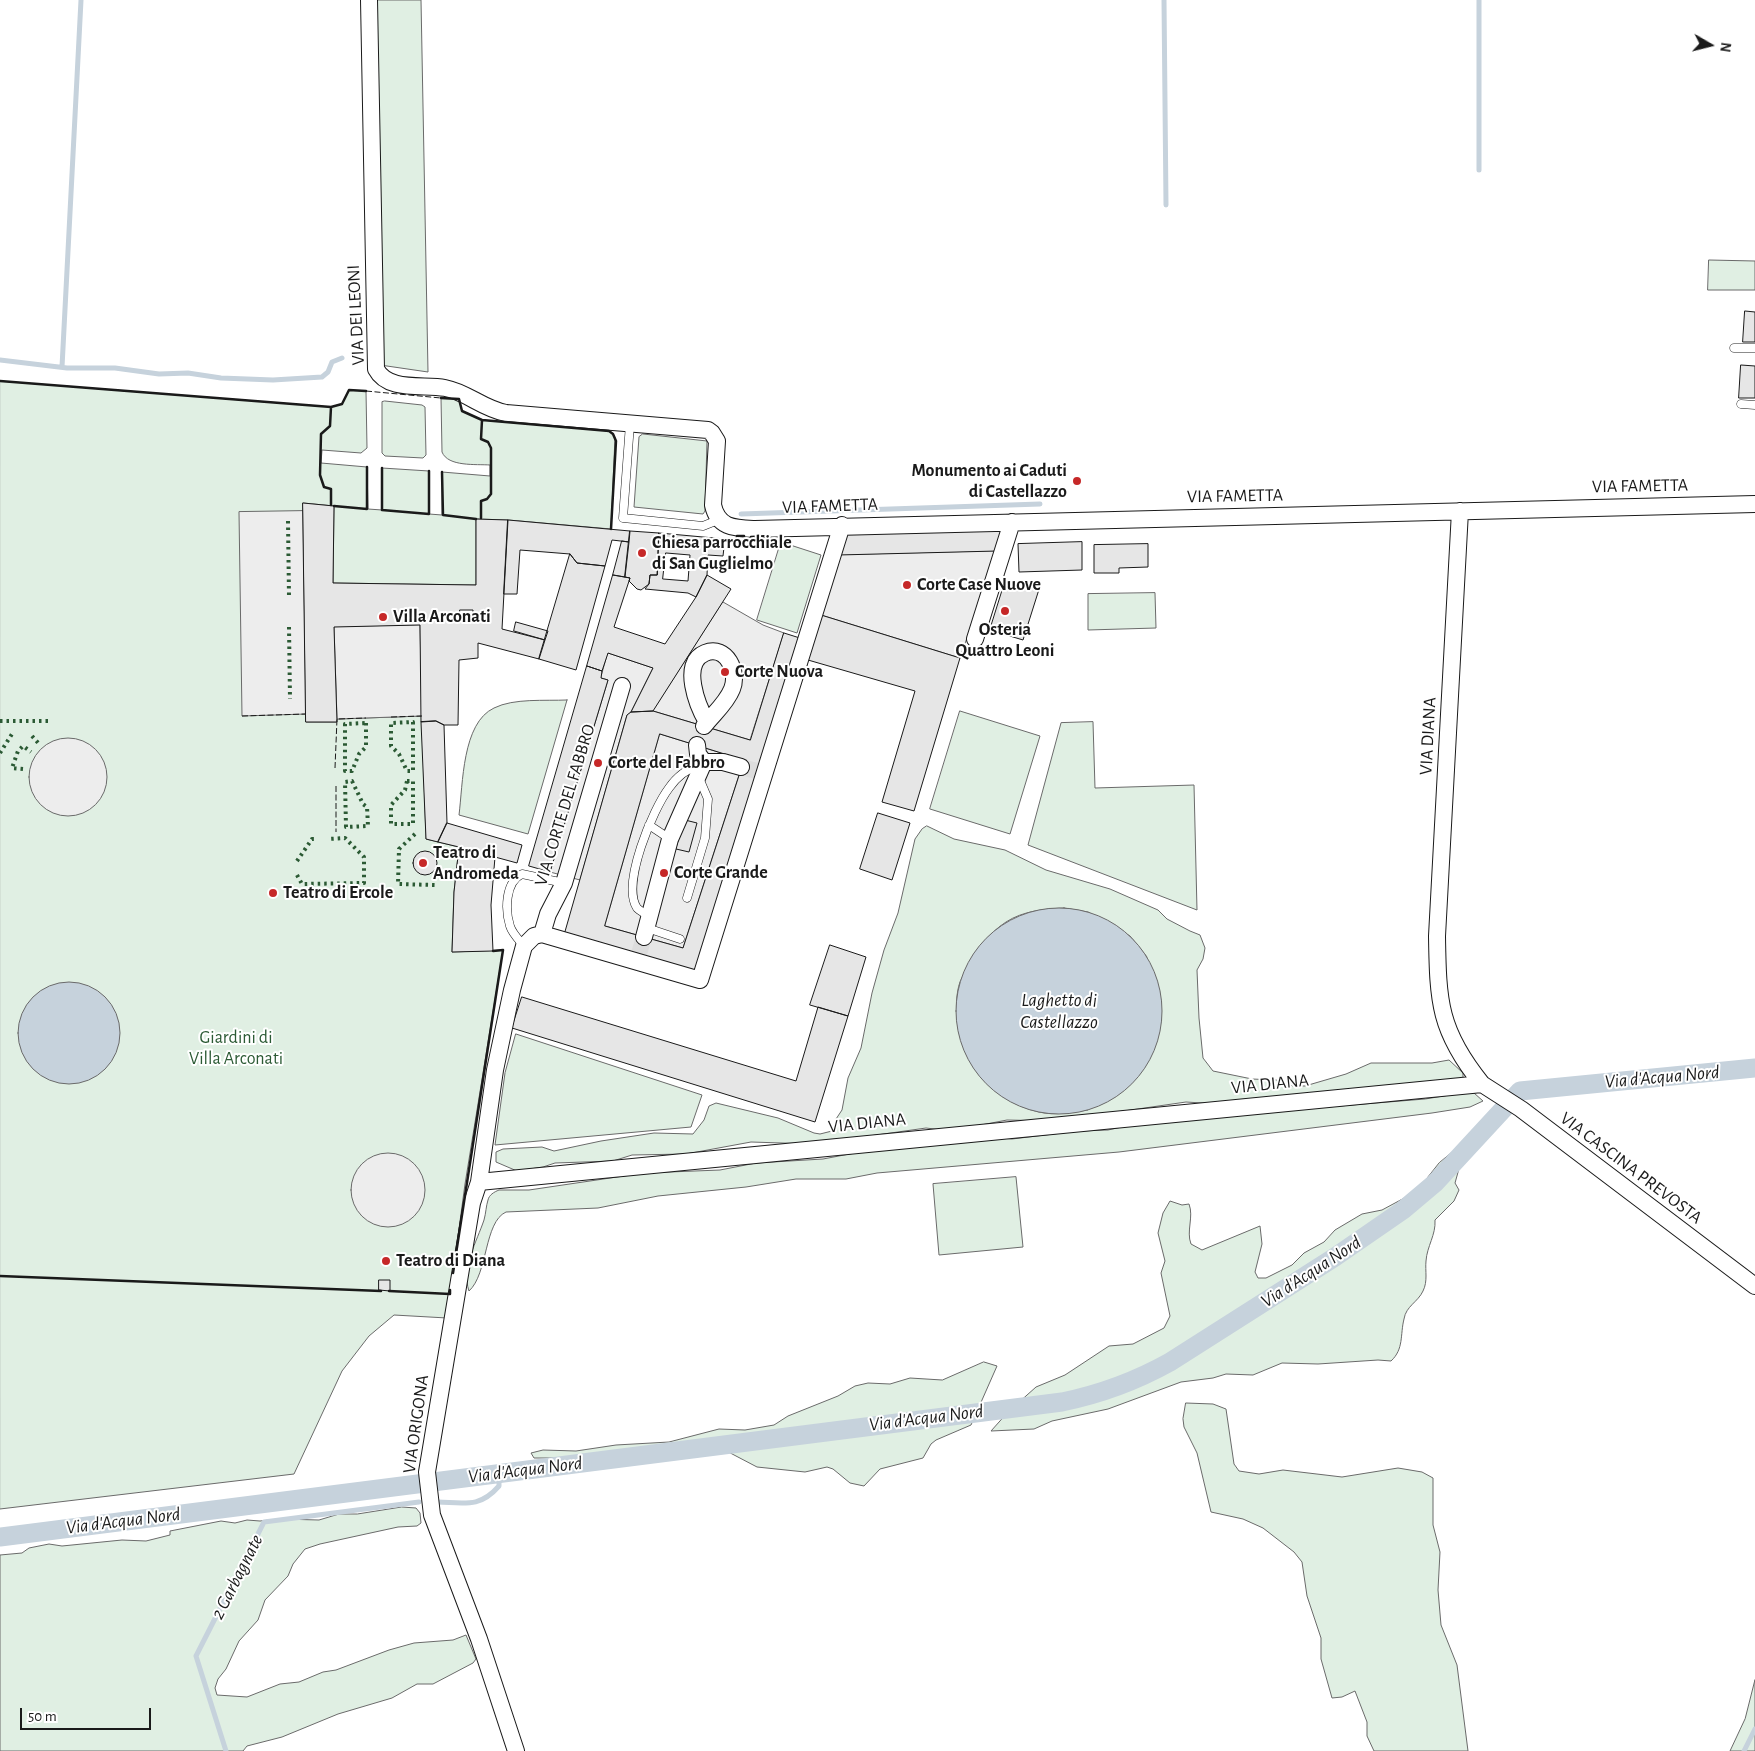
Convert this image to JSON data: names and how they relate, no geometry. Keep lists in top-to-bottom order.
{
  "streets": {
    "street": [
      "VIA DEI LEONI",
      "VIA FAMETTA",
      "VIA DIANA",
      "VIA CORTE DEL FABBRO",
      "VIA CASCINA PREVOSTA",
      "VIA ORIGONA"
    ]
  },
  "crossings": [
    ["VIA DEI LEONI", "VIA FAMETTA"],
    ["VIA FAMETTA", "VIA DIANA"],
    ["VIA DIANA", "VIA CASCINA PREVOSTA"],
    ["VIA DIANA", "VIA ORIGONA"]
  ],
  "water": ["Laghetto di Castellazzo", "Via d'Acqua Nord", "2 Garbagnate"],
  "parks": ["Giardini di Villa Arconati"],
  "places": [
    "Monumento ai Caduti di Castellazzo",
    "Chiesa parrocchiale di San Guglielmo",
    "Corte Case Nuove",
    "Osteria Quattro Leoni",
    "Villa Arconati",
    "Corte Nuova",
    "Corte del Fabbro",
    "Teatro di Andromeda",
    "Corte Grande",
    "Teatro di Ercole",
    "Teatro di Diana"
  ],
  "scale_bar": "50 m",
  "north": "right"
}
